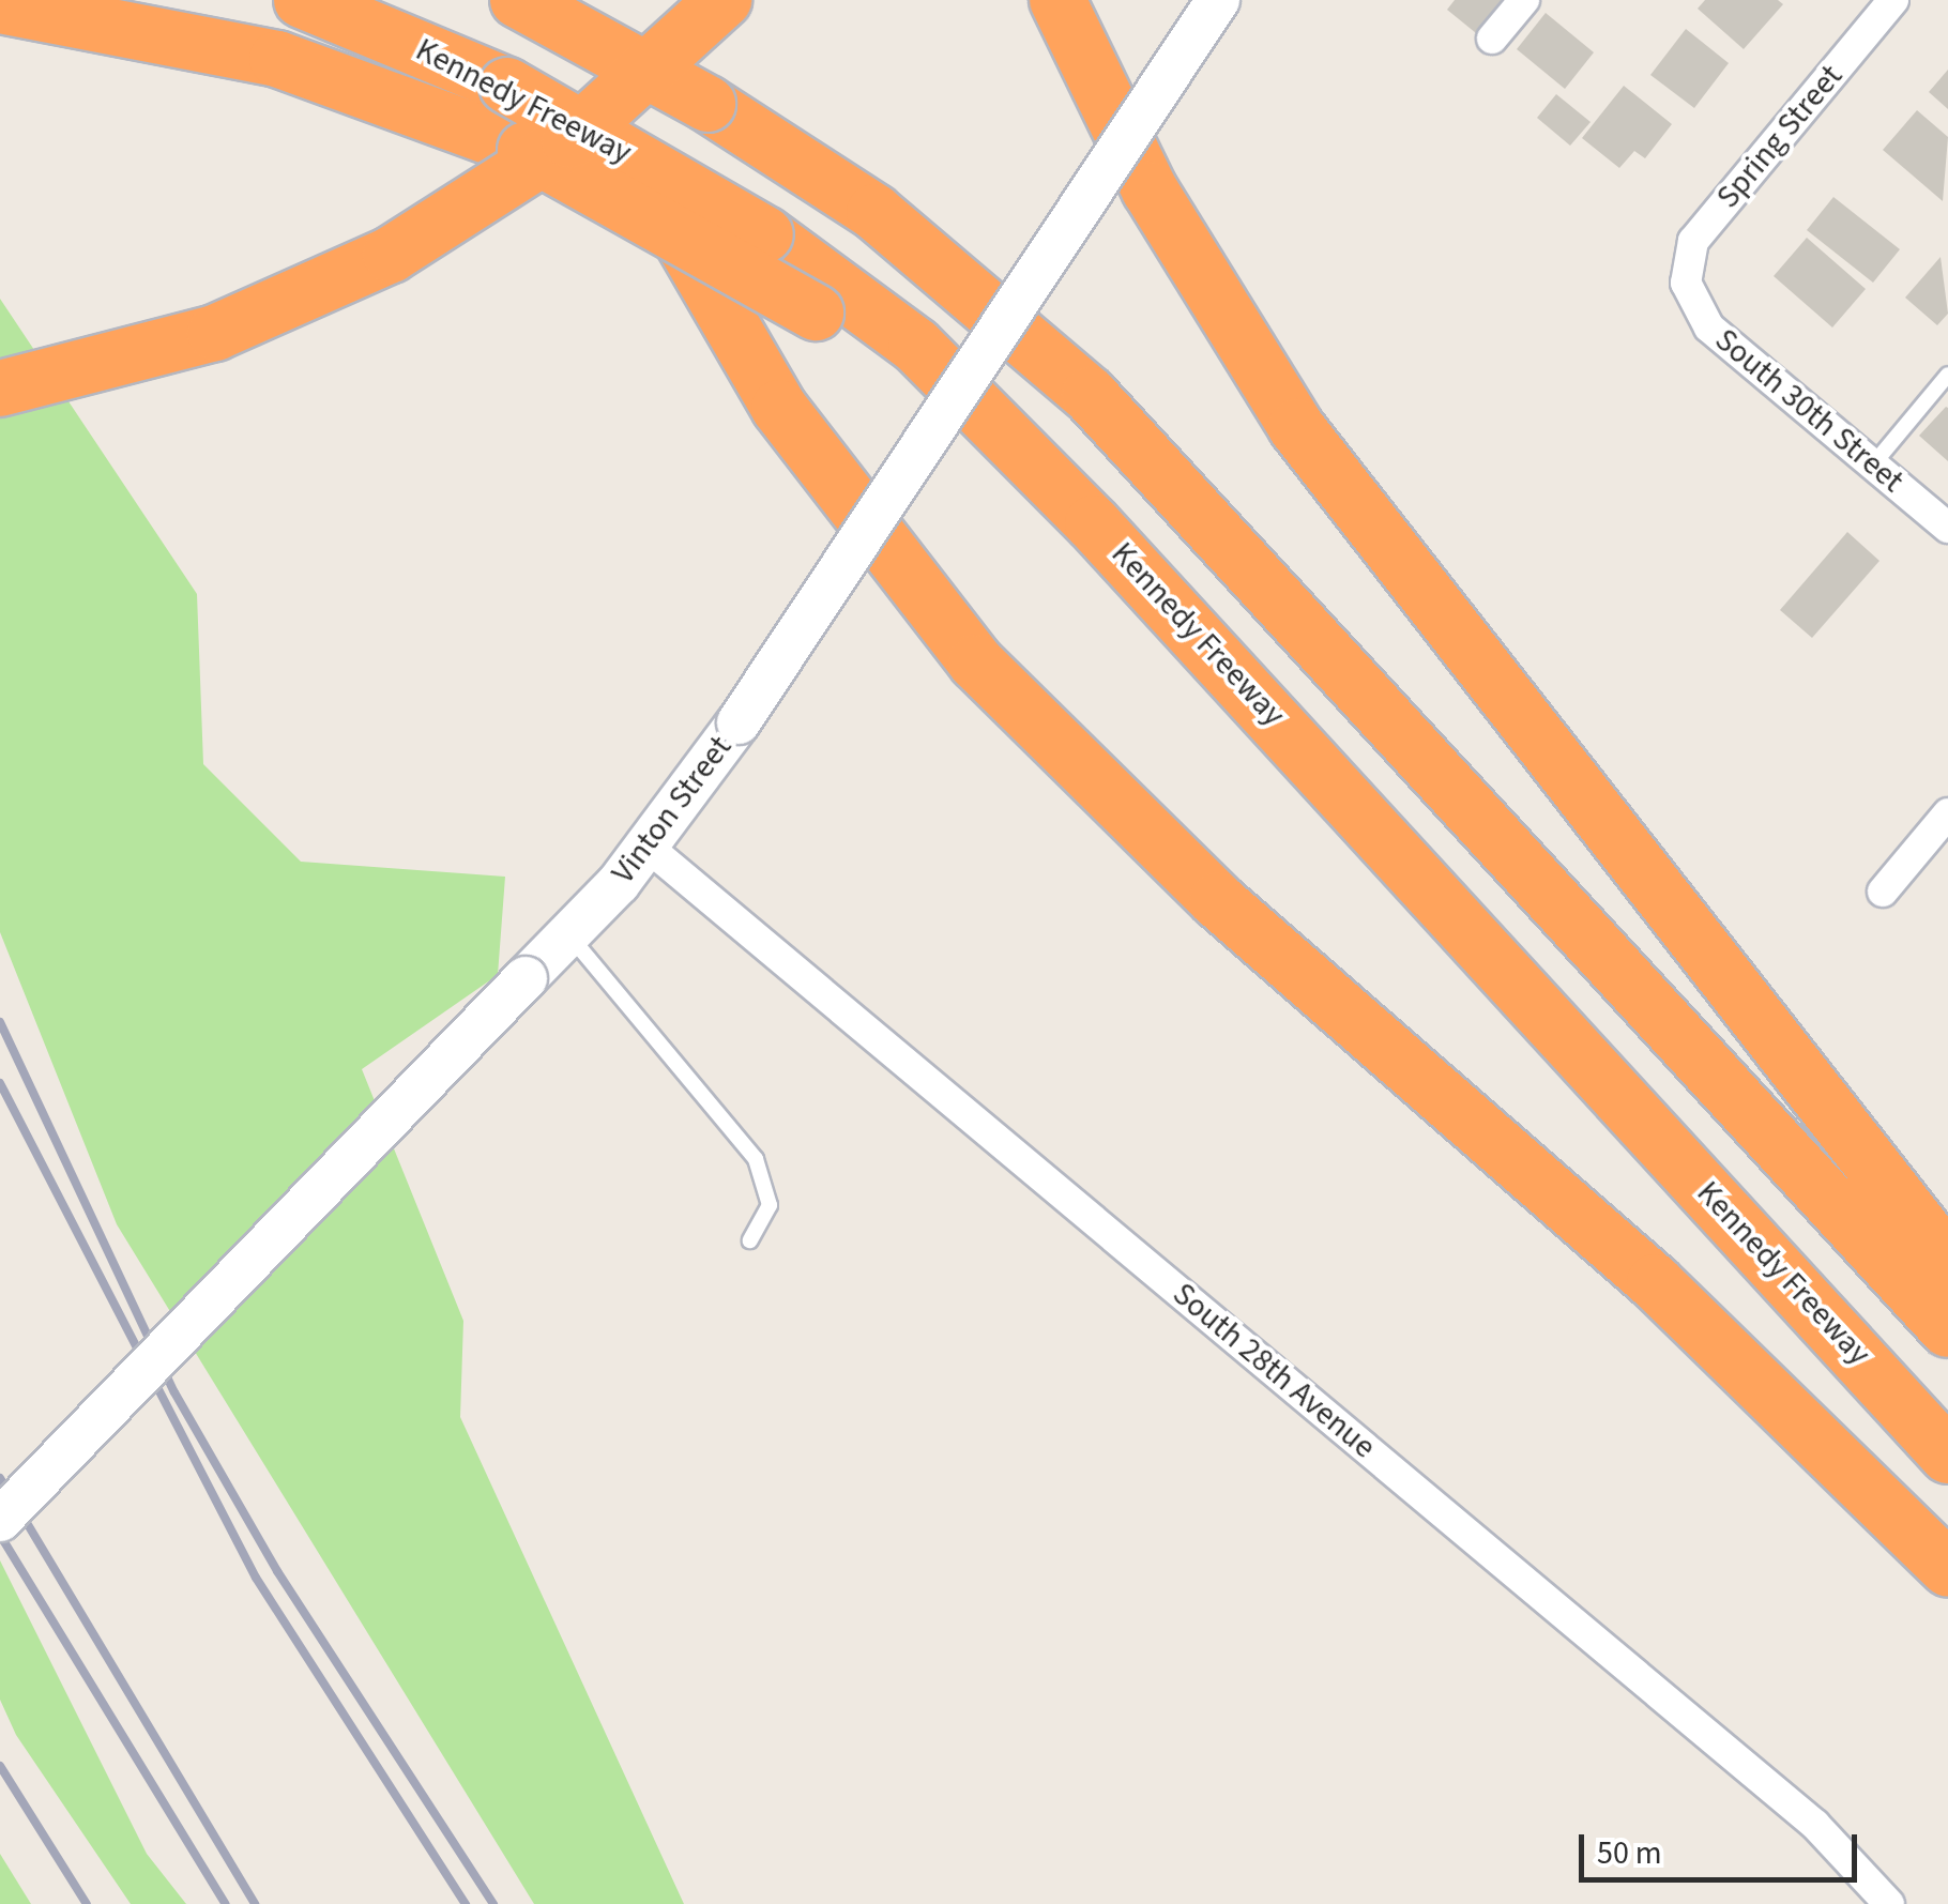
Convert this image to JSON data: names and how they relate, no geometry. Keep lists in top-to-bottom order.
{
  "streets": {
    "highway": ["Kennedy Freeway"],
    "street": [
      "Spring Street",
      "South 30th Street",
      "Vinton Street",
      "South 28th Avenue"
    ]
  },
  "crossings": [
    ["Spring Street", "South 30th Street"],
    ["Vinton Street", "South 28th Avenue"]
  ],
  "scale_bar": "50 m"
}
